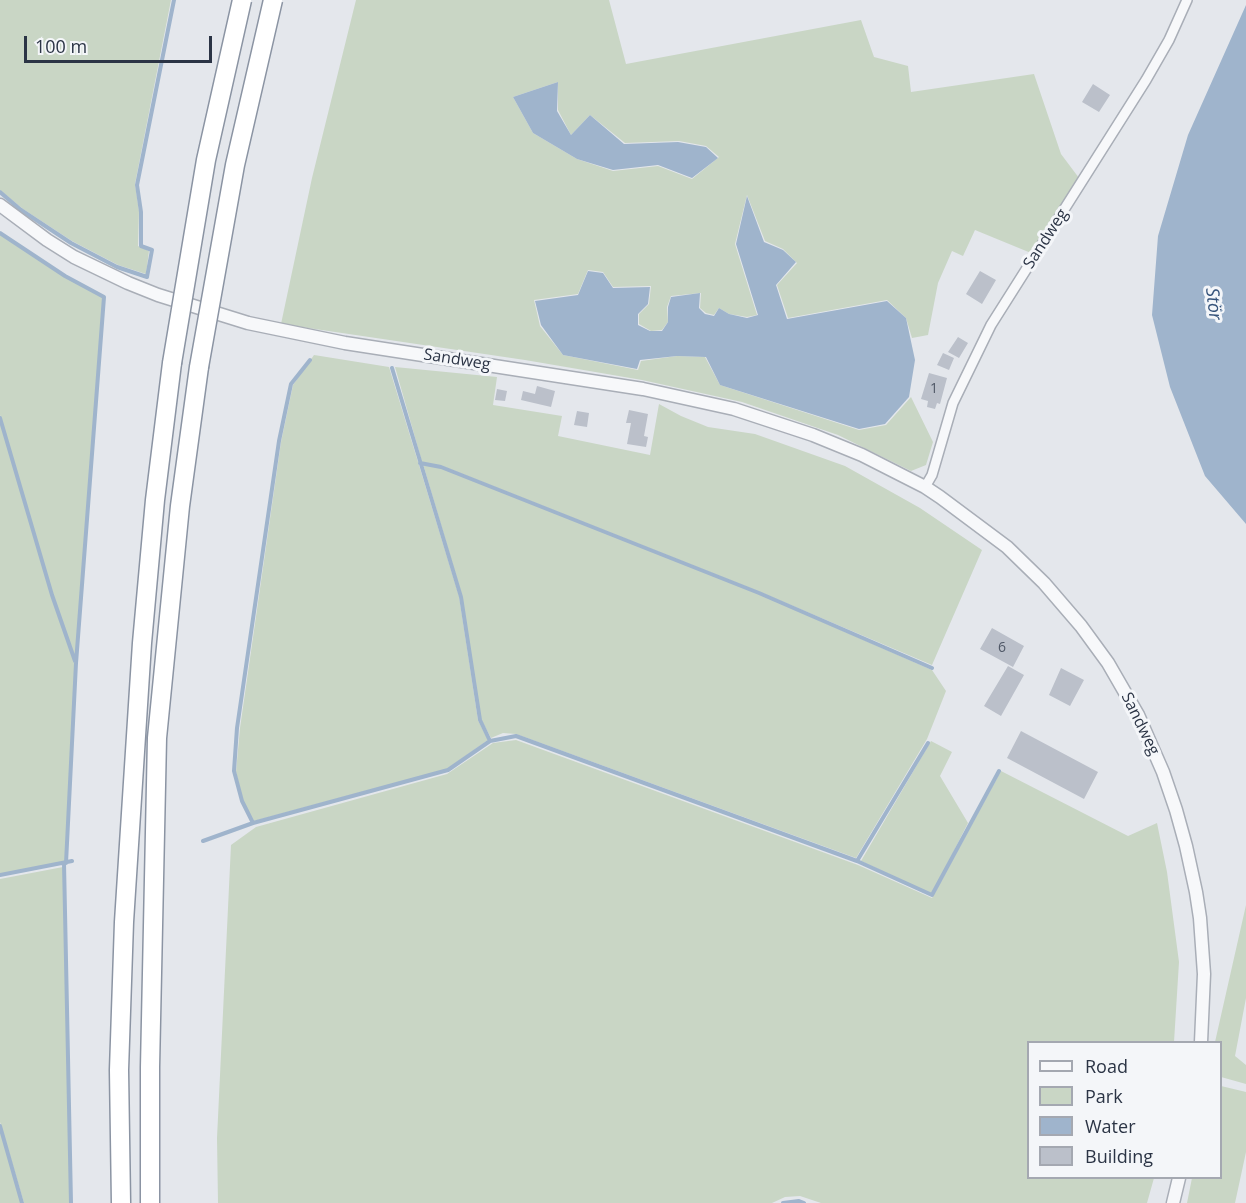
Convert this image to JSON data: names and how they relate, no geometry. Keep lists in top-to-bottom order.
{
  "streets": {
    "street": ["Sandweg"]
  },
  "water": ["Stör"],
  "house_numbers": ["1", "6"],
  "legend": [
    "Road",
    "Park",
    "Water",
    "Building"
  ],
  "scale_bar": "100 m"
}
